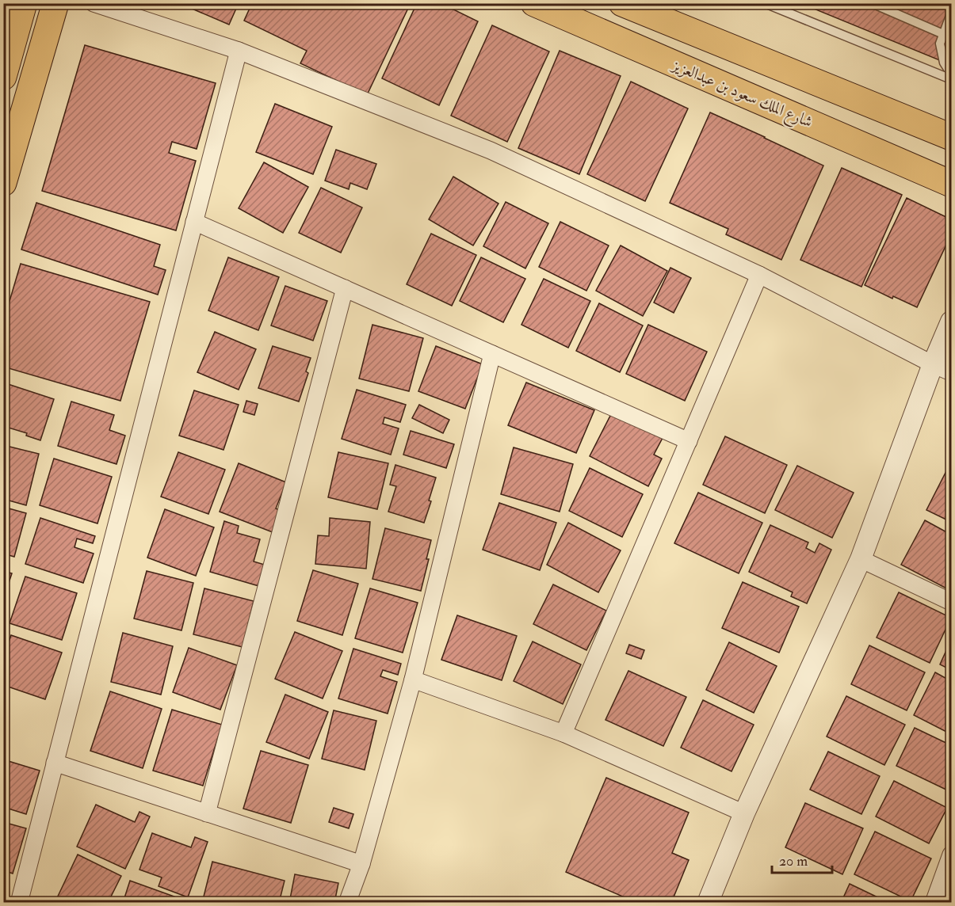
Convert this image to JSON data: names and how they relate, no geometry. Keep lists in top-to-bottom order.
{
  "streets": {
    "main road": ["شارع الملك سعود بن عبدالعزيز"]
  },
  "scale_bar": "20 m"
}
